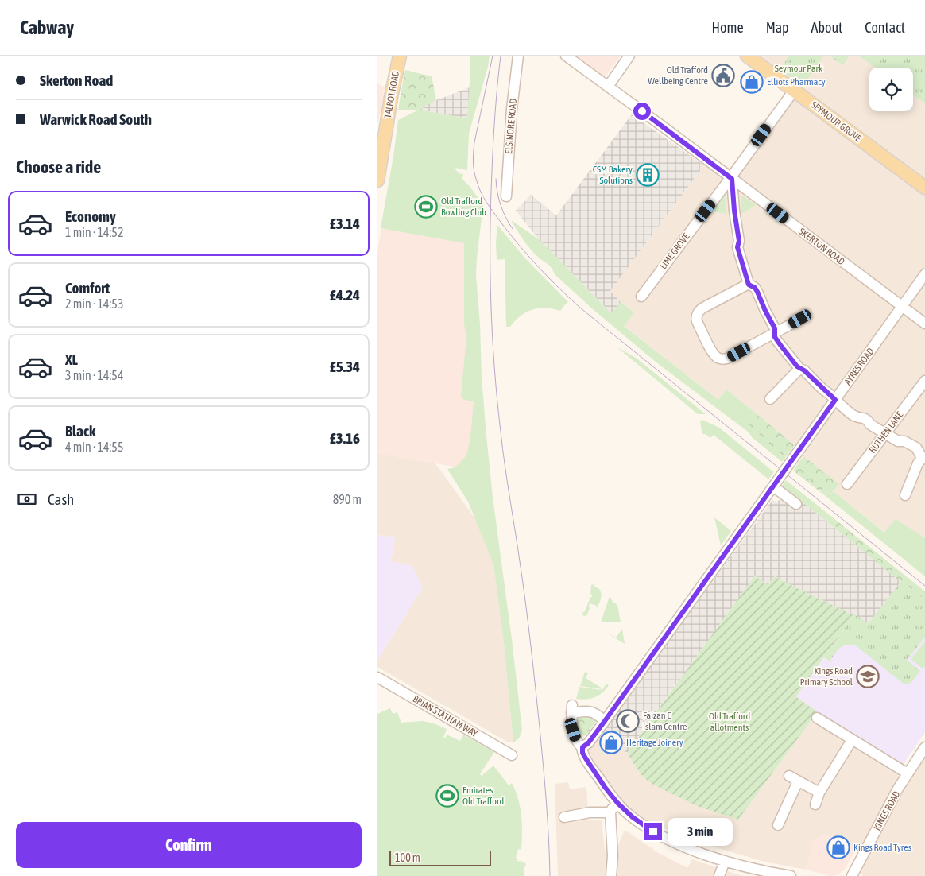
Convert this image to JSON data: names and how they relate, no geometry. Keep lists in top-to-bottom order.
{
  "streets": {
    "main road": ["TALBOT ROAD", "SEYMOUR GROVE"],
    "street": [
      "ELSINORE ROAD",
      "SKERTON ROAD",
      "LIME GROVE",
      "AYRES ROAD",
      "RUTHEN LANE",
      "BRIAN STATHAM WAY",
      "KINGS ROAD"
    ]
  },
  "crossings": [
    ["SEYMOUR GROVE", "LIME GROVE"],
    ["SKERTON ROAD", "LIME GROVE"],
    ["SKERTON ROAD", "AYRES ROAD"]
  ],
  "parks": ["Seymour Park", "Old Trafford allotments"],
  "places": {
    "public building": ["Old Trafford Wellbeing Centre"],
    "shop": ["Elliots Pharmacy", "Heritage Joinery", "Kings Road Tyres"],
    "building": ["CSM Bakery Solutions"],
    "sports": ["Old Trafford Bowling Club", "Emirates Old Trafford"],
    "school or university": ["Kings Road Primary School"],
    "mosque": ["Faizan E Islam Centre"]
  },
  "scale_bar": "100 m",
  "page": {
    "header": "Cabway",
    "nav": [
      "Home",
      "Map",
      "About",
      "Contact"
    ],
    "banner": ["Skerton Road", "Warwick Road South"],
    "heading": "Choose a ride",
    "list": [
      {
        "name": "Economy",
        "note": "1 min · 14:52",
        "value": "£3.14"
      },
      {
        "name": "Comfort",
        "note": "2 min · 14:53",
        "value": "£4.24"
      },
      {
        "name": "XL",
        "note": "3 min · 14:54",
        "value": "£5.34"
      },
      {
        "name": "Black",
        "note": "4 min · 14:55",
        "value": "£3.16"
      }
    ],
    "pay": ["Cash", "890 m"],
    "buttons": "Confirm",
    "bubble": "3 min",
    "scale": "100 m"
  }
}
